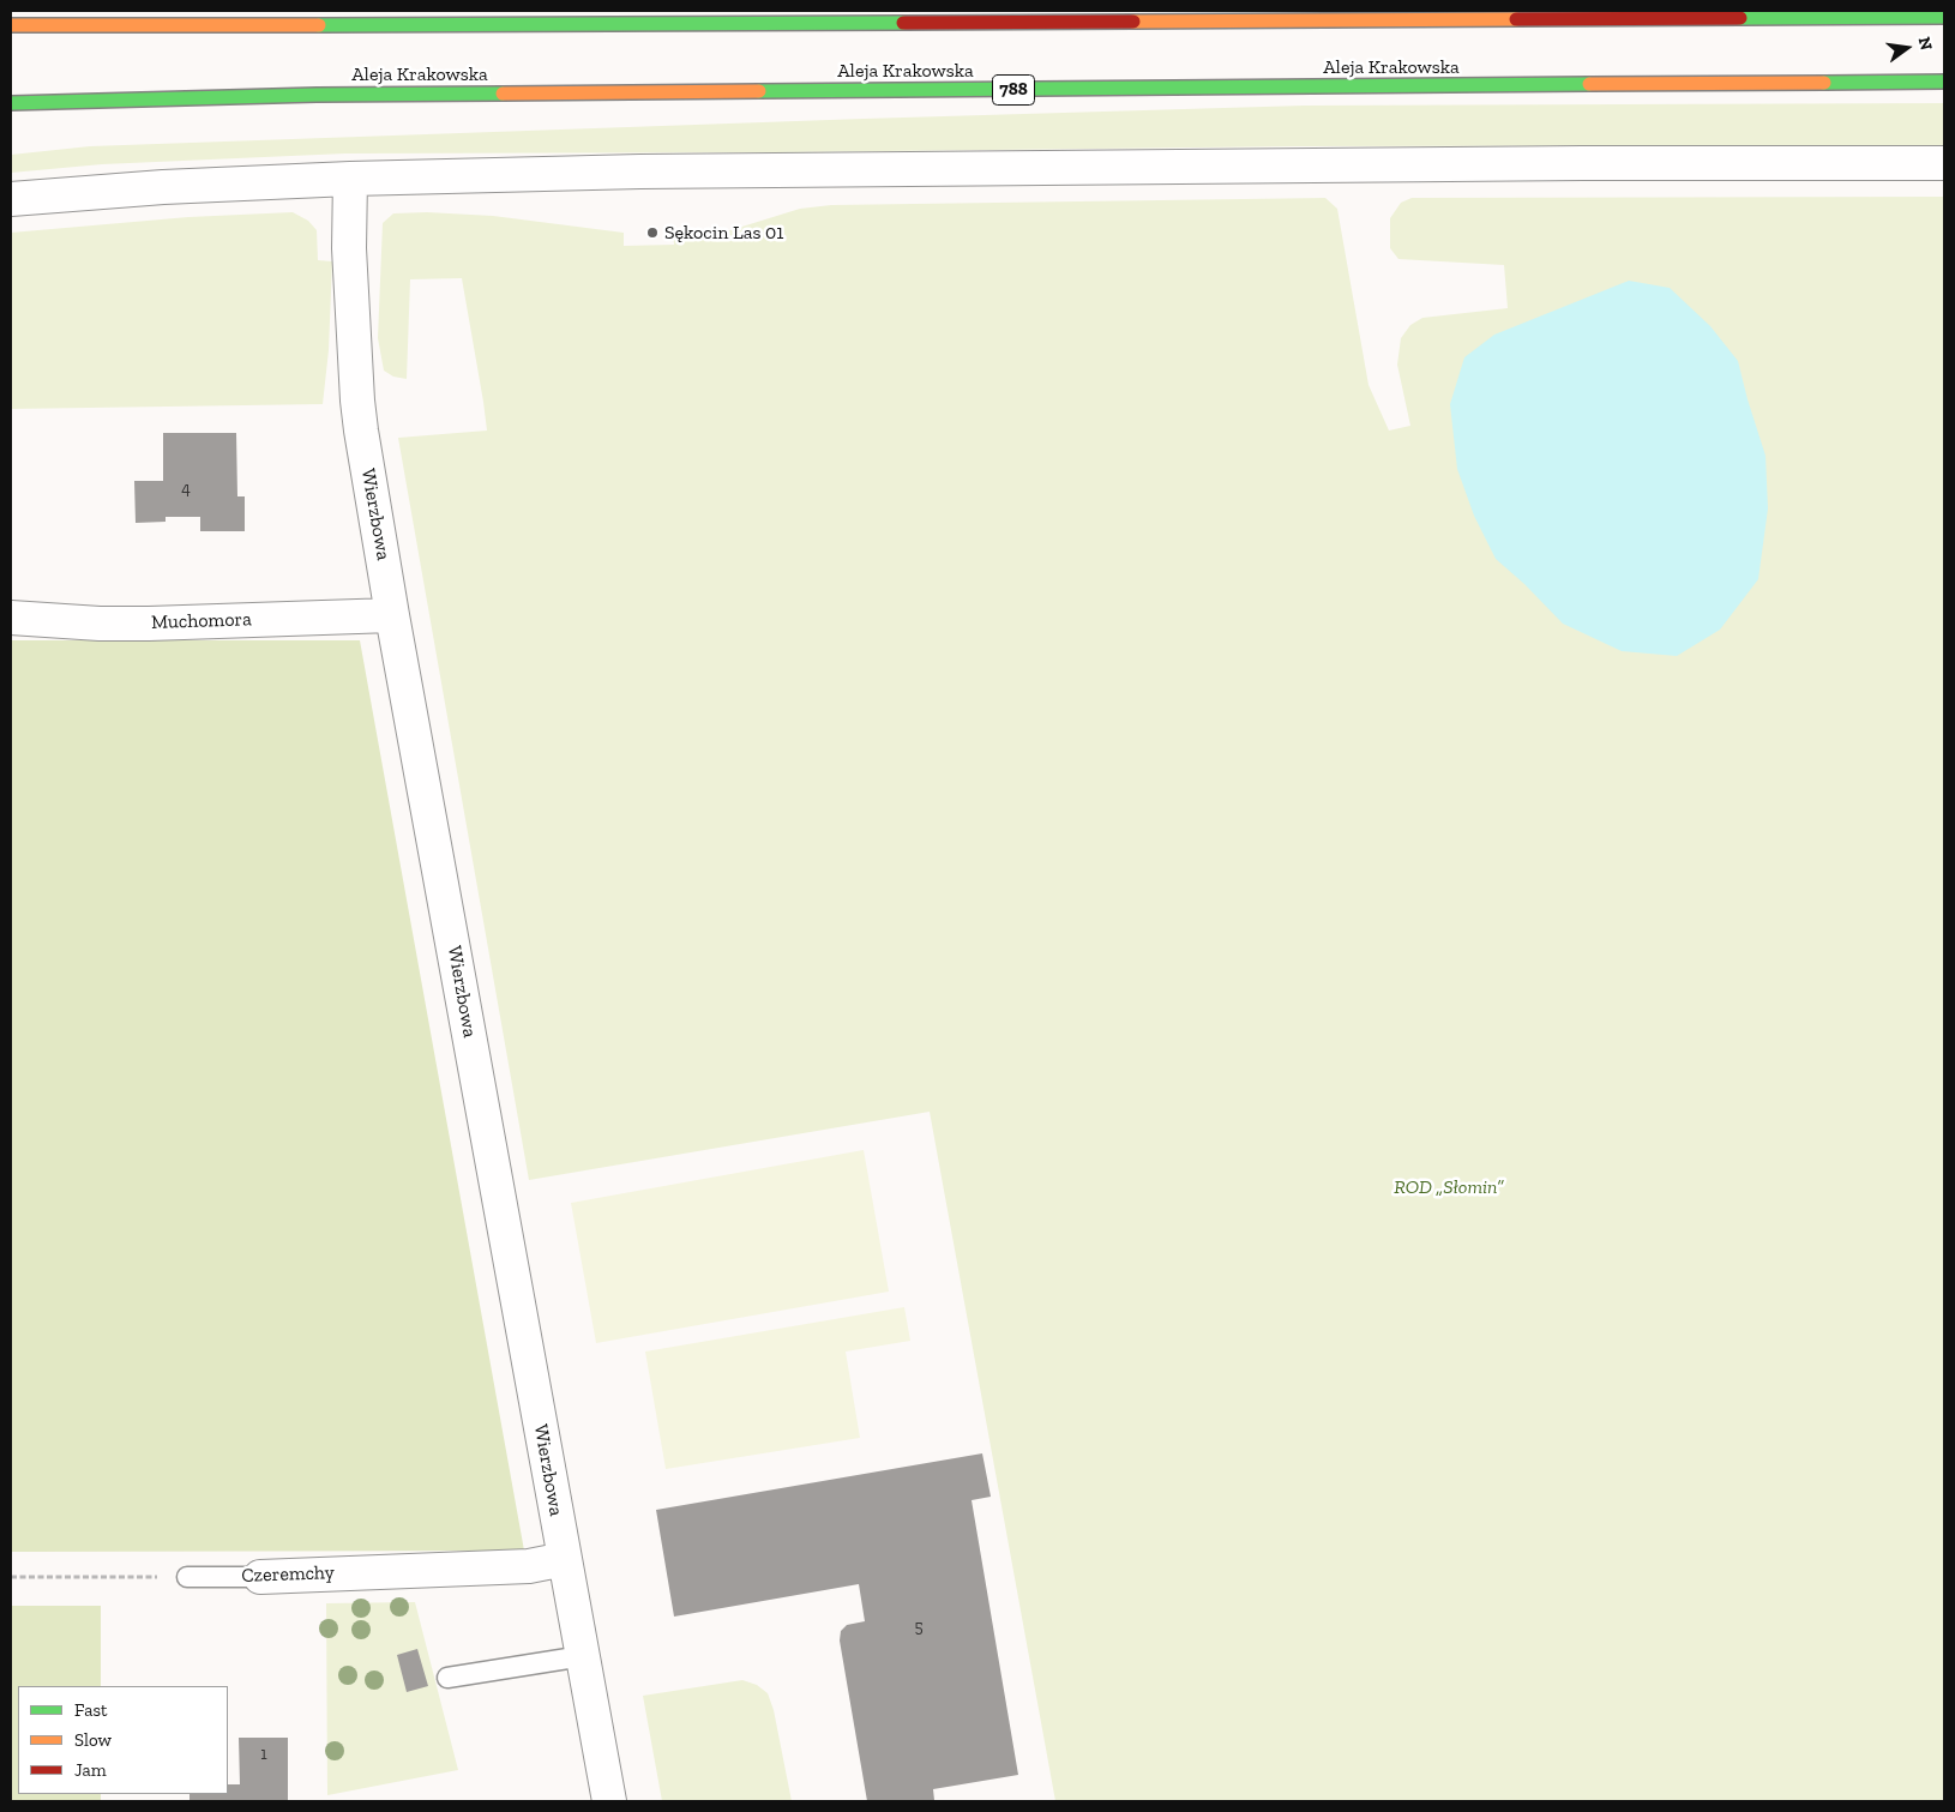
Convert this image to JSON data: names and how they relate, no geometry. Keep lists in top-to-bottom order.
{
  "streets": {
    "main road": ["Aleja Krakowska", "788"],
    "street": ["Wierzbowa", "Muchomora", "Czeremchy"]
  },
  "crossings": [
    ["Wierzbowa", "Muchomora"],
    ["Wierzbowa", "Czeremchy"]
  ],
  "parks": ["ROD „Słomin”"],
  "places": ["Sękocin Las 01"],
  "house_numbers": ["4", "5", "1"],
  "legend": ["Fast", "Slow", "Jam"],
  "north": "right"
}
